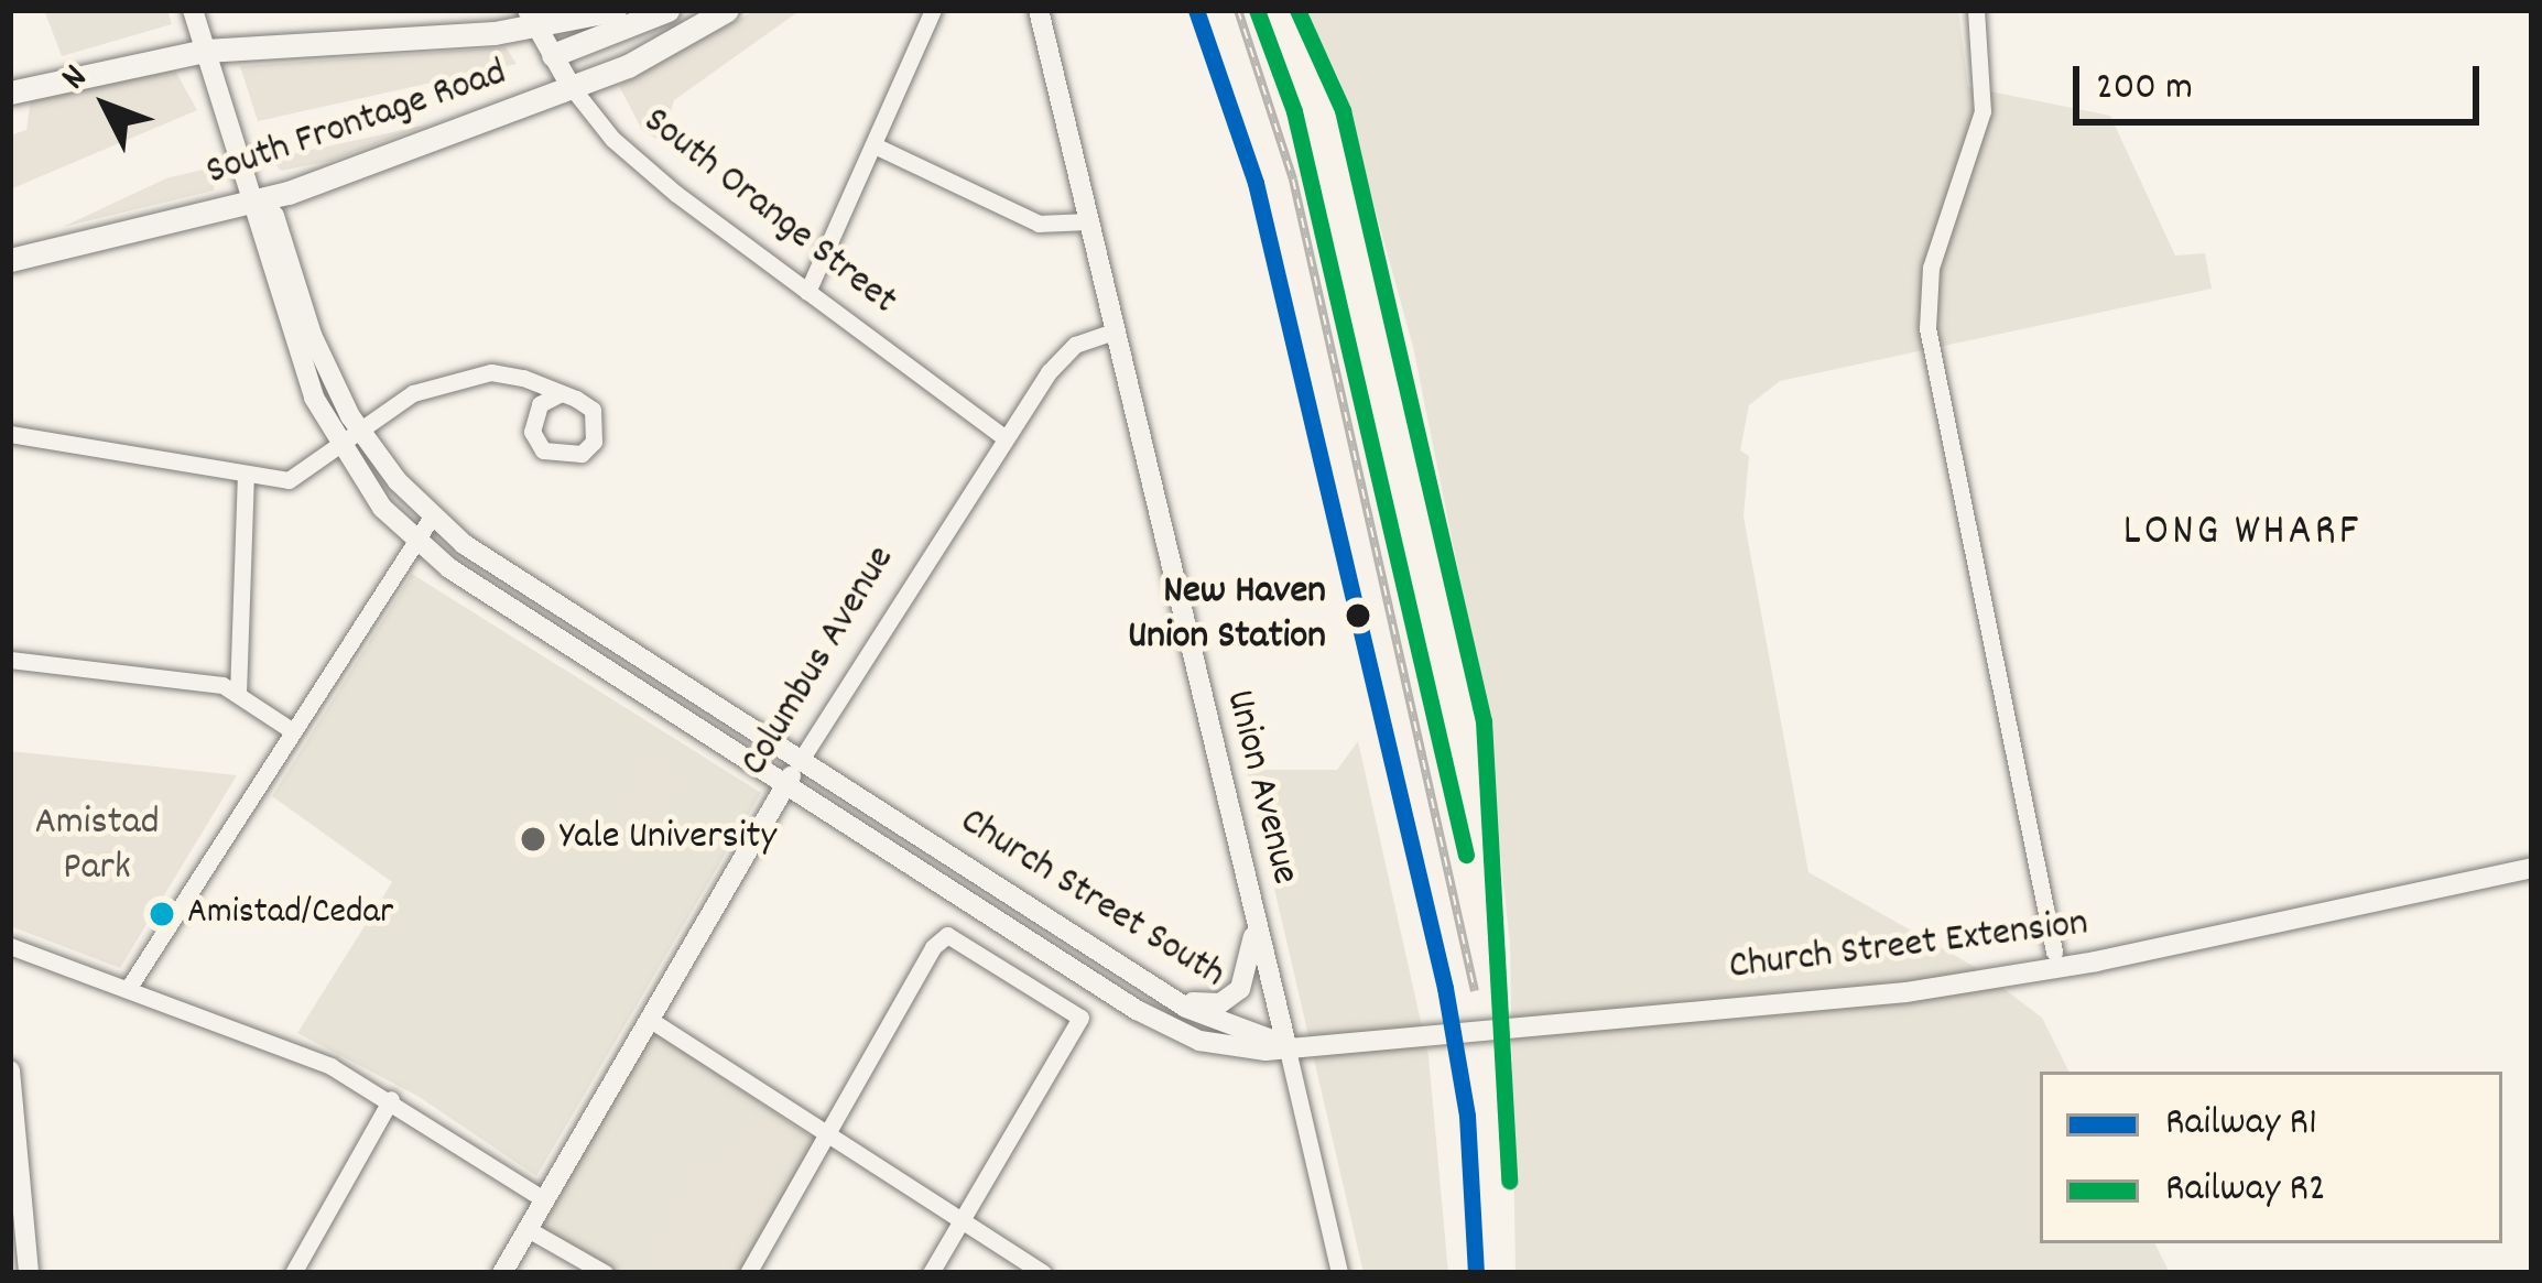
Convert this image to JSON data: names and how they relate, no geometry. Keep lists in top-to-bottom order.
{
  "streets": {
    "highway": ["South Frontage Road"],
    "main road": [
      "South Orange Street",
      "Columbus Avenue",
      "Union Avenue",
      "Church Street South",
      "Church Street Extension"
    ]
  },
  "crossings": [
    ["South Frontage Road", "South Orange Street"],
    ["South Frontage Road", "Church Street South"],
    ["South Orange Street", "Columbus Avenue"],
    ["Columbus Avenue", "Union Avenue"],
    ["Columbus Avenue", "Church Street South"],
    ["Union Avenue", "Church Street South"],
    ["Union Avenue", "Church Street Extension"],
    ["Church Street South", "Church Street Extension"]
  ],
  "districts": ["LONG WHARF"],
  "parks": ["Amistad Park"],
  "places": ["New Haven Union Station", "Yale University", "Amistad/Cedar"],
  "lines": ["rail line R1", "rail line R2"],
  "legend": ["Railway R1", "Railway R2"],
  "scale_bar": "200 m",
  "north": "top left"
}
